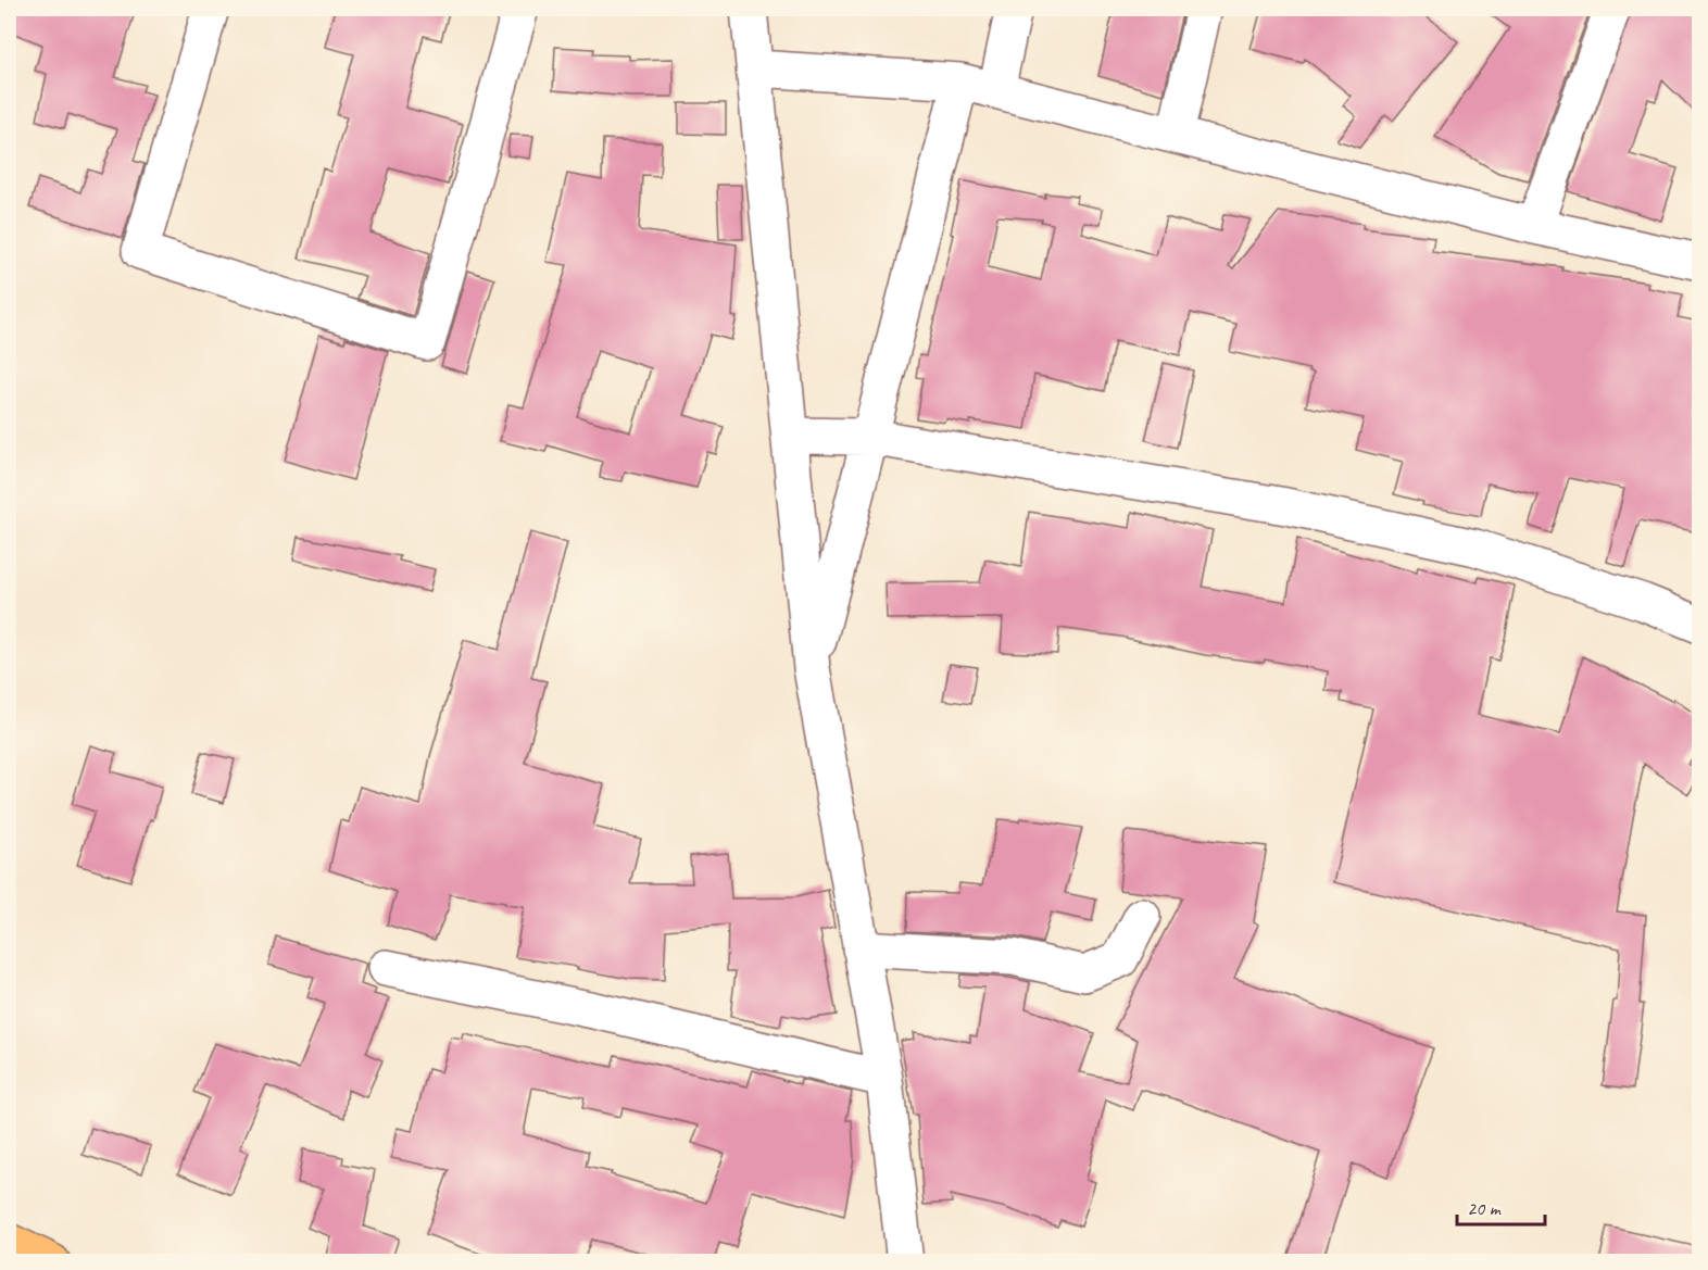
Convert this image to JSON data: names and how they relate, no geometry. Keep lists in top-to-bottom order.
{
  "scale_bar": "20 m"
}
